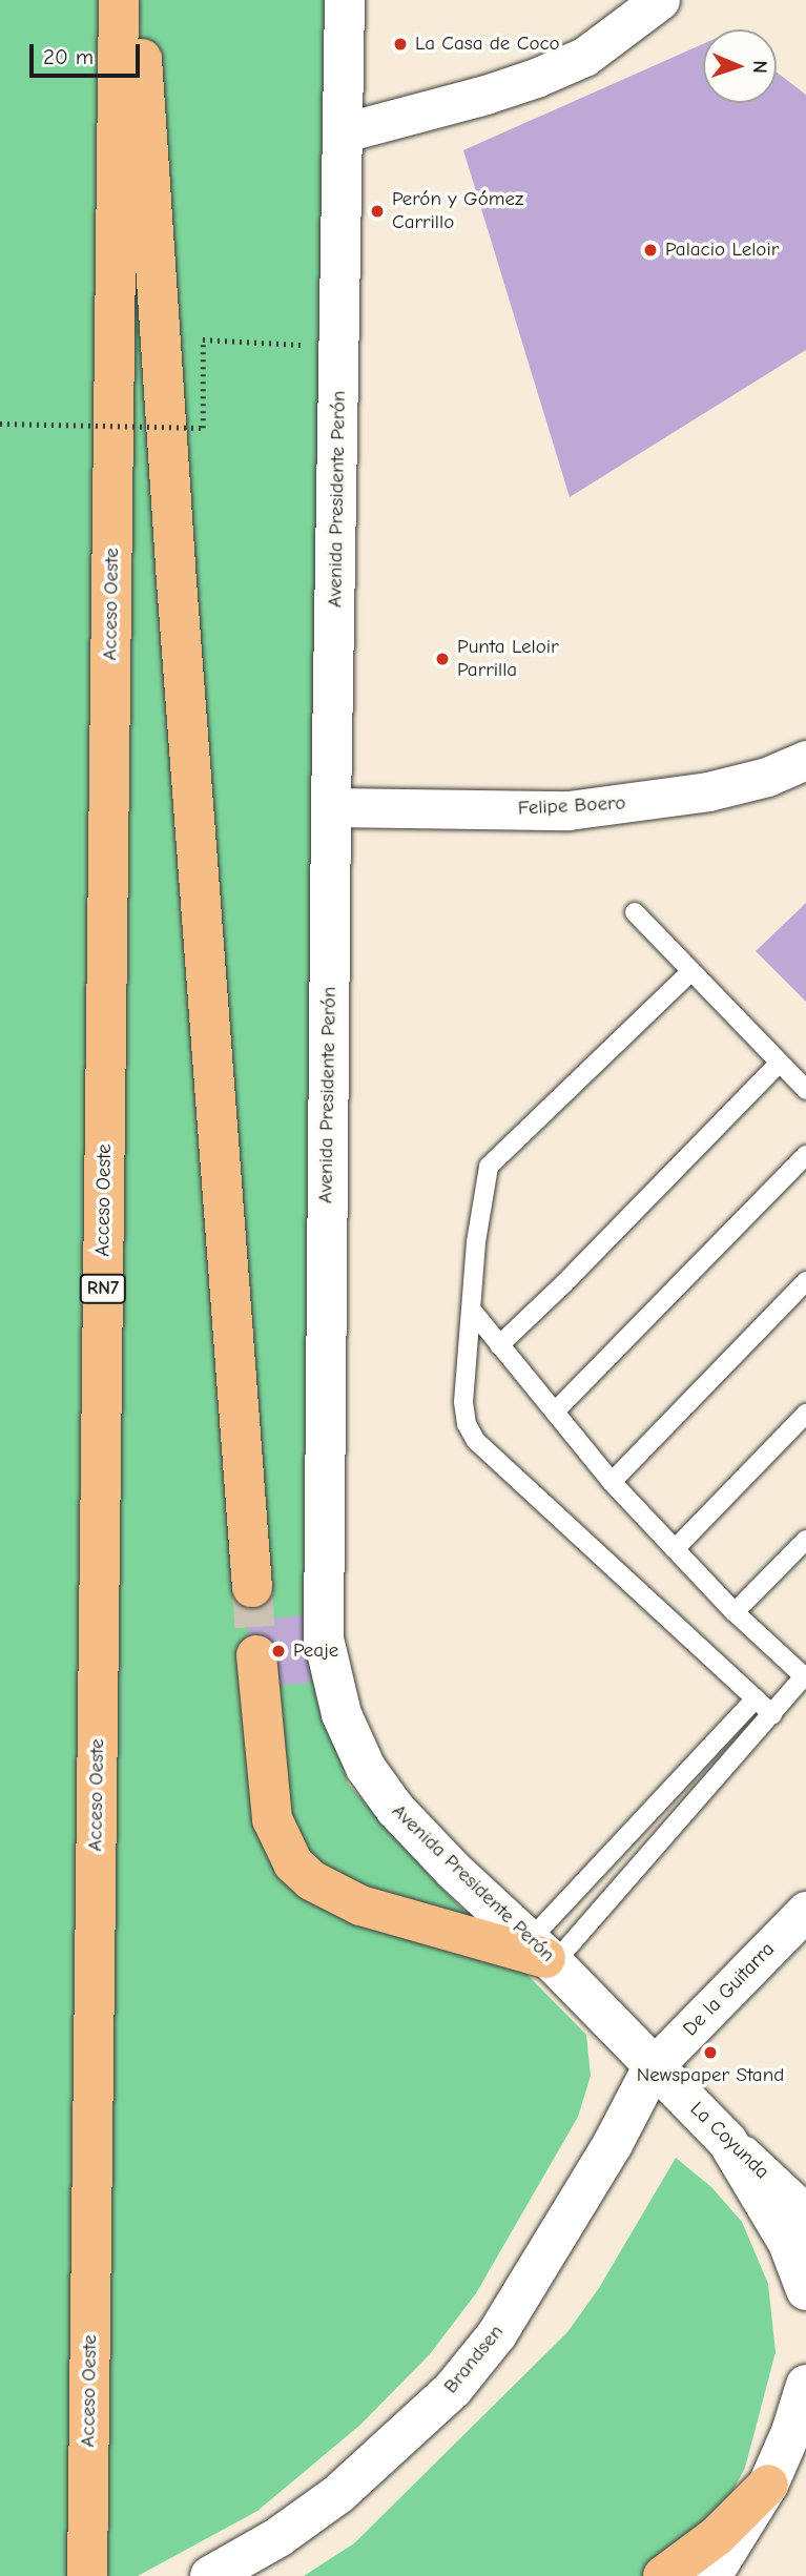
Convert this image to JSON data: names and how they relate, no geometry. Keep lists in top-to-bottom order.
{
  "streets": {
    "highway": ["Acceso Oeste", "RN7"],
    "street": [
      "Avenida Presidente Perón",
      "Felipe Boero",
      "De la Guitarra",
      "La Coyunda",
      "Brandsen"
    ]
  },
  "crossings": [
    ["Avenida Presidente Perón", "Felipe Boero"],
    ["Avenida Presidente Perón", "De la Guitarra"],
    ["Avenida Presidente Perón", "La Coyunda"],
    ["Avenida Presidente Perón", "Brandsen"],
    ["De la Guitarra", "La Coyunda"],
    ["De la Guitarra", "Brandsen"],
    ["La Coyunda", "Brandsen"]
  ],
  "places": [
    "La Casa de Coco",
    "Perón y Gómez Carrillo",
    "Palacio Leloir",
    "Punta Leloir Parrilla",
    "Peaje",
    "Newspaper Stand"
  ],
  "scale_bar": "20 m",
  "north": "right"
}
